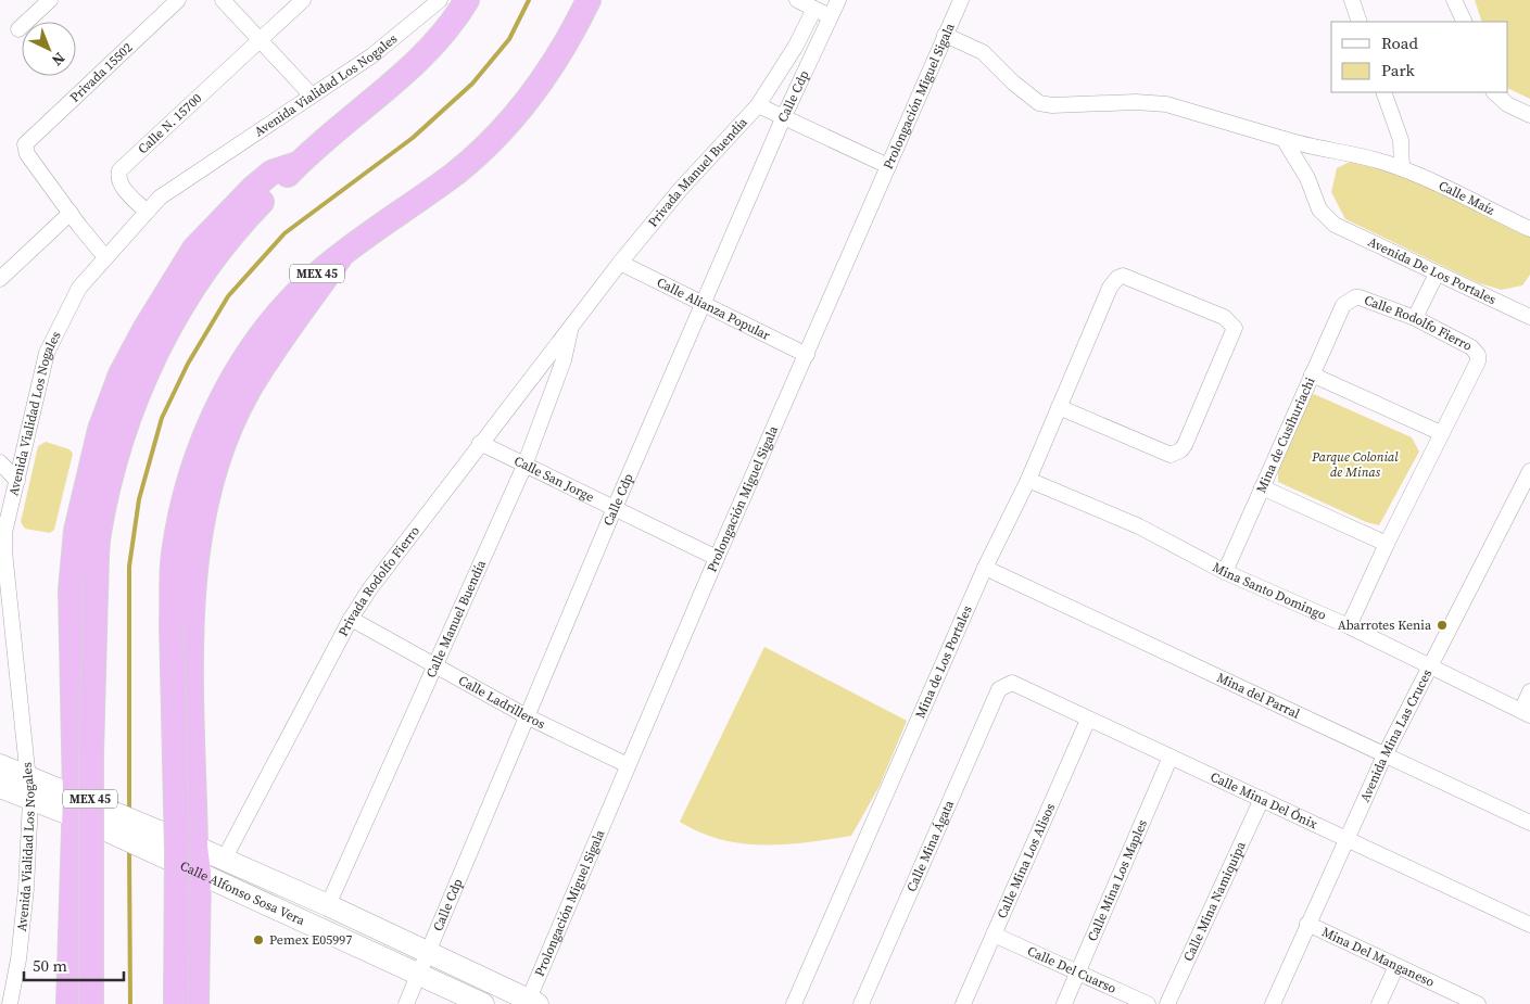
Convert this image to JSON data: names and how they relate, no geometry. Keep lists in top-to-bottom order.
{
  "streets": {
    "highway": ["MEX 45"],
    "main road": ["Calle Alfonso Sosa Vera"],
    "street": [
      "Privada 15502",
      "Avenida Vialidad Los Nogales",
      "Calle Cdp",
      "Prolongación Miguel Sigala",
      "Calle N. 15700",
      "Privada Manuel Buendía",
      "Calle Maíz",
      "Avenida De Los Portales",
      "Calle Alianza Popular",
      "Calle Rodolfo Fierro",
      "Mina de Cusihuriachi",
      "Calle San Jorge",
      "Privada Rodolfo Fierro",
      "Mina Santo Domingo",
      "Calle Manuel Buendía",
      "Mina de Los Portales",
      "Mina del Parral",
      "Calle Ladrilleros",
      "Avenida Mina Las Cruces",
      "Calle Mina Del Ónix",
      "Calle Mina Ágata",
      "Calle Mina Los Alisos",
      "Calle Mina Los Maples",
      "Calle Mina Namiquipa",
      "Mina Del Manganeso",
      "Calle Del Cuarso"
    ]
  },
  "crossings": [
    ["Avenida Vialidad Los Nogales", "Calle N. 15700"],
    ["Avenida Vialidad Los Nogales", "Calle Alfonso Sosa Vera"],
    ["Calle Cdp", "Calle Alianza Popular"],
    ["Calle Cdp", "Calle San Jorge"],
    ["Calle Cdp", "Calle Ladrilleros"],
    ["Calle Cdp", "Calle Alfonso Sosa Vera"],
    ["Prolongación Miguel Sigala", "Calle Maíz"],
    ["Prolongación Miguel Sigala", "Calle Alianza Popular"],
    ["Prolongación Miguel Sigala", "Calle San Jorge"],
    ["Prolongación Miguel Sigala", "Calle Ladrilleros"],
    ["Prolongación Miguel Sigala", "Calle Alfonso Sosa Vera"],
    ["Privada Manuel Buendía", "Calle Alianza Popular"],
    ["Privada Manuel Buendía", "Privada Rodolfo Fierro"],
    ["Privada Manuel Buendía", "Calle Manuel Buendía"],
    ["Calle Maíz", "Avenida De Los Portales"],
    ["Calle Rodolfo Fierro", "Mina de Cusihuriachi"],
    ["Mina de Cusihuriachi", "Mina Santo Domingo"],
    ["Calle San Jorge", "Privada Rodolfo Fierro"],
    ["Calle San Jorge", "Calle Manuel Buendía"],
    ["Privada Rodolfo Fierro", "Calle Manuel Buendía"],
    ["Privada Rodolfo Fierro", "Calle Ladrilleros"],
    ["Privada Rodolfo Fierro", "Calle Alfonso Sosa Vera"],
    ["Mina Santo Domingo", "Mina de Los Portales"],
    ["Mina Santo Domingo", "Avenida Mina Las Cruces"],
    ["Calle Manuel Buendía", "Calle Ladrilleros"],
    ["Calle Manuel Buendía", "Calle Alfonso Sosa Vera"],
    ["Mina de Los Portales", "Mina del Parral"],
    ["Mina del Parral", "Avenida Mina Las Cruces"],
    ["Avenida Mina Las Cruces", "Calle Mina Del Ónix"],
    ["Avenida Mina Las Cruces", "Mina Del Manganeso"],
    ["Calle Mina Del Ónix", "Calle Mina Ágata"],
    ["Calle Mina Del Ónix", "Calle Mina Los Alisos"],
    ["Calle Mina Del Ónix", "Calle Mina Los Maples"],
    ["Calle Mina Del Ónix", "Calle Mina Namiquipa"],
    ["Calle Mina Los Alisos", "Calle Del Cuarso"],
    ["Calle Mina Los Maples", "Calle Del Cuarso"]
  ],
  "parks": ["Parque Colonial de Minas"],
  "places": ["Abarrotes Kenia", "Pemex E05997"],
  "legend": ["Road", "Park"],
  "scale_bar": "50 m",
  "north": "bottom right"
}
